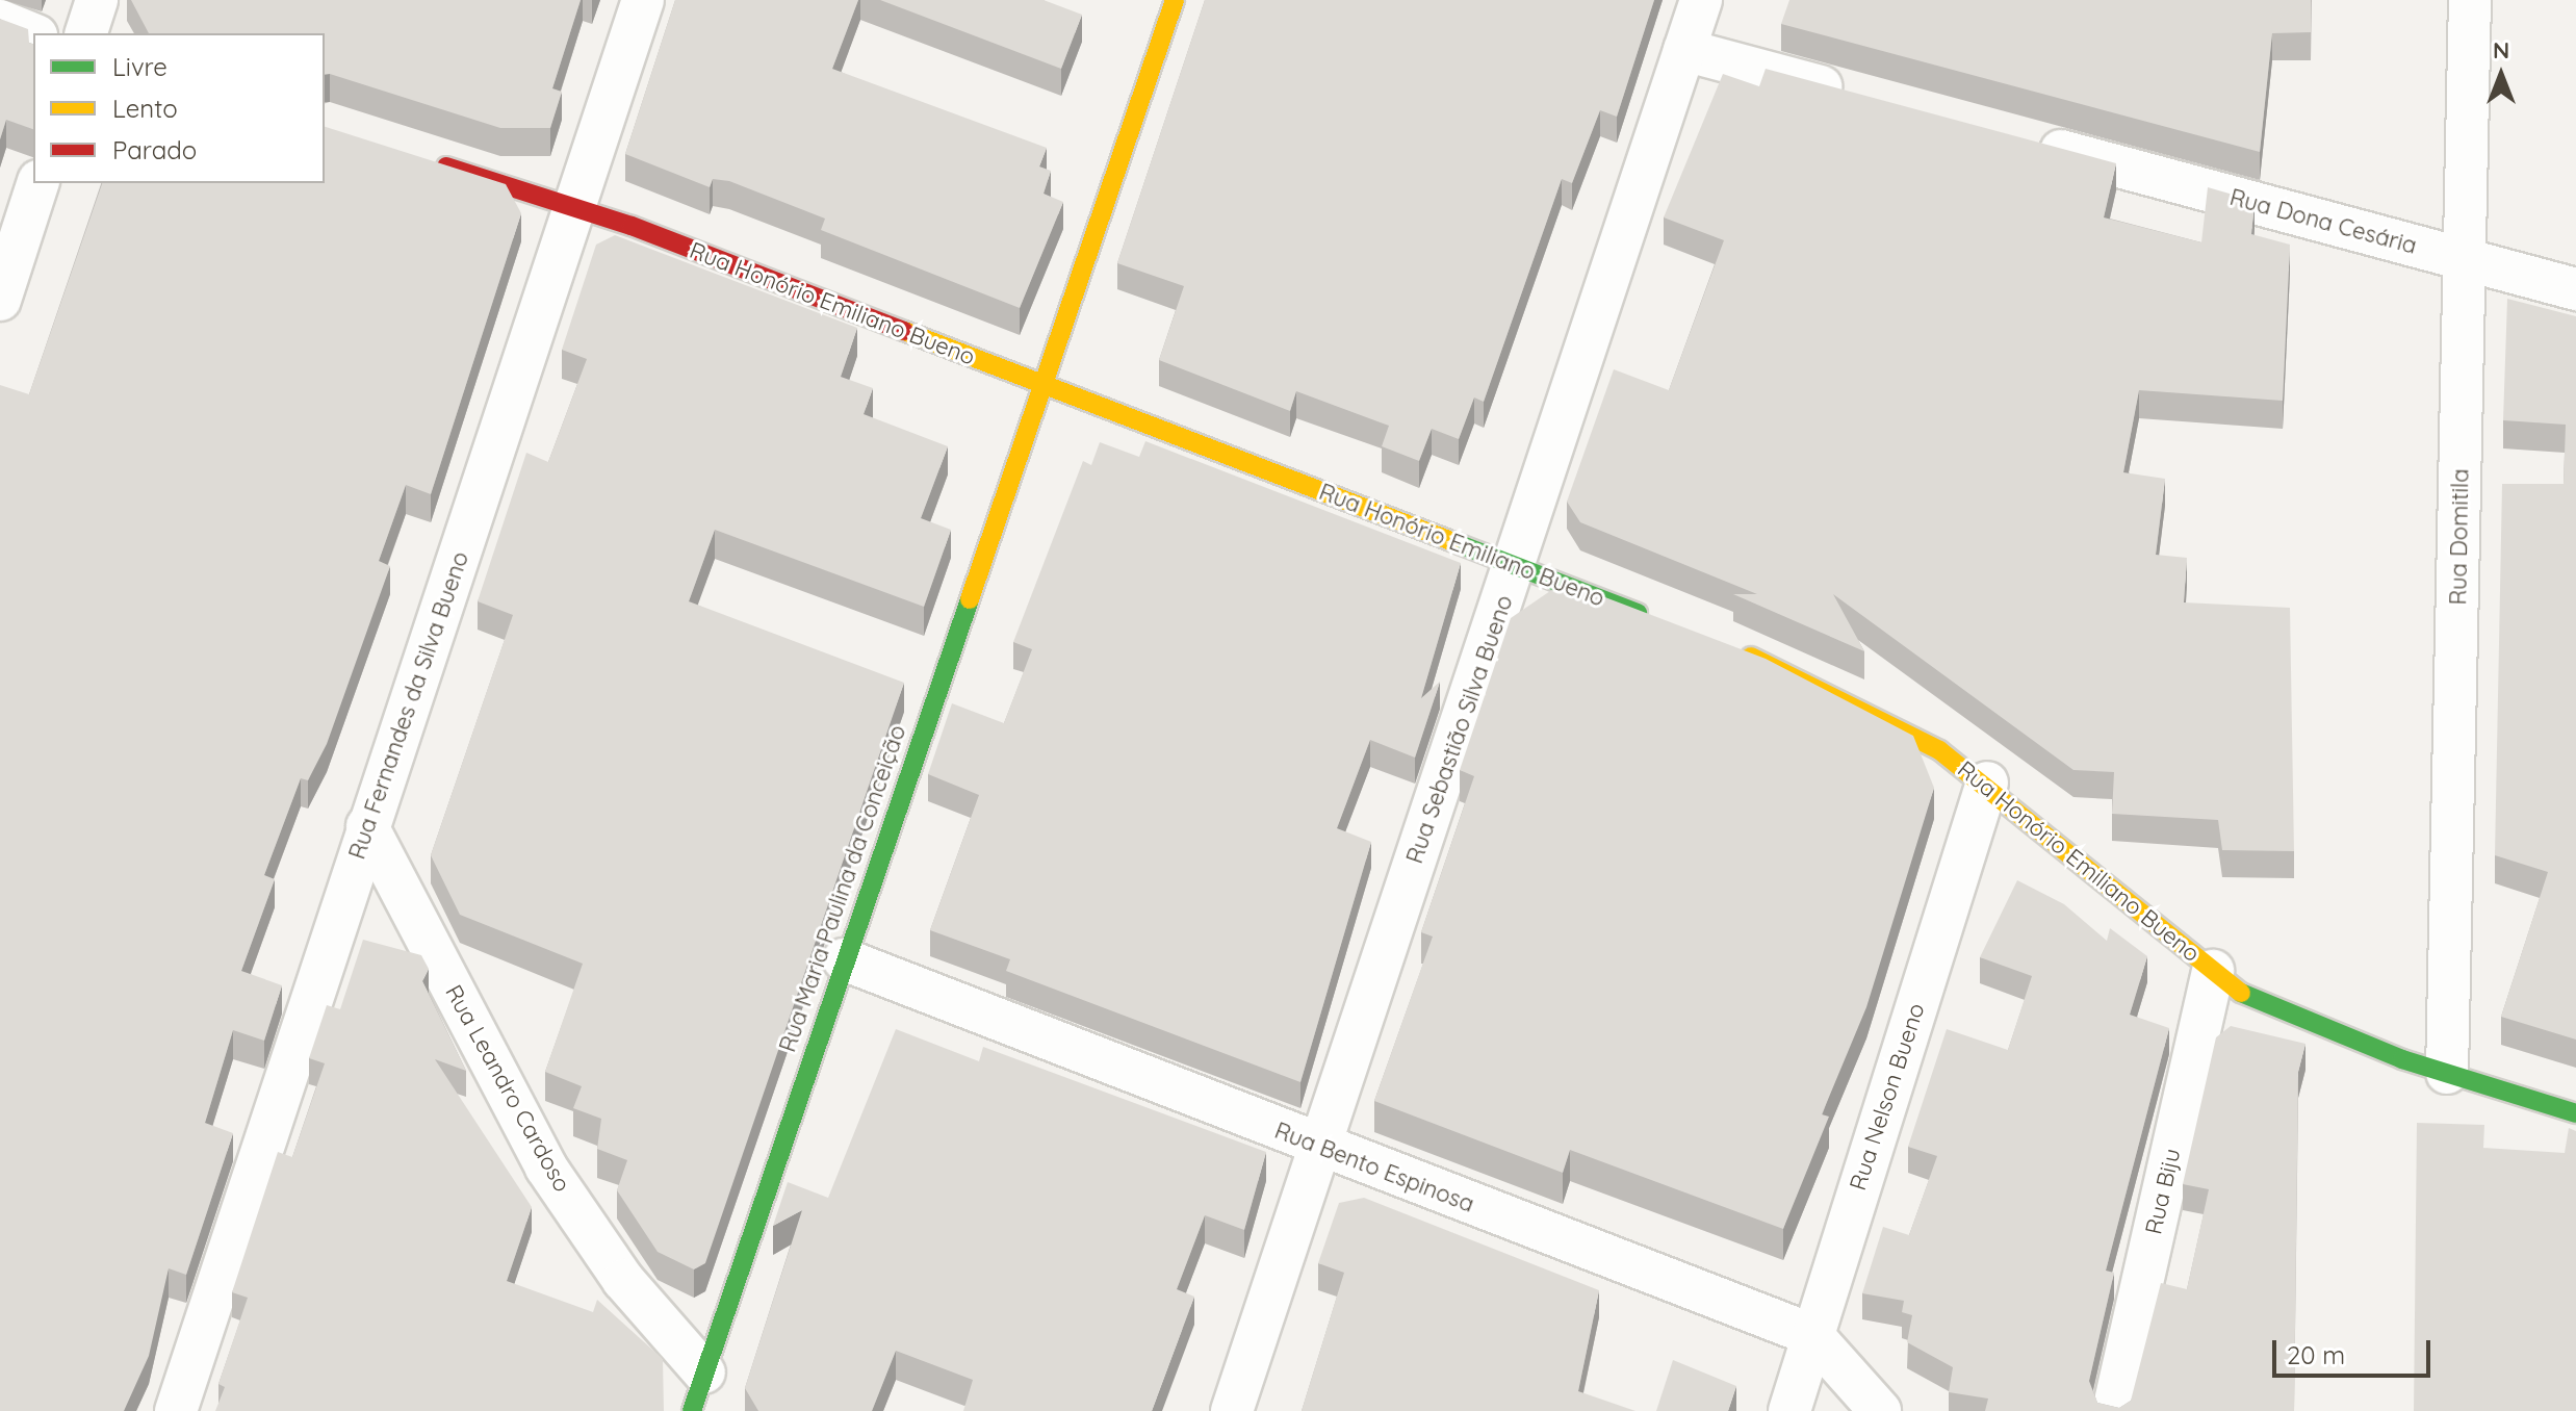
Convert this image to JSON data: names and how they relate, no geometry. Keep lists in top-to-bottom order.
{
  "streets": {
    "street": [
      "Rua Dona Cesária",
      "Rua Honório Emiliano Bueno",
      "Rua Domitila",
      "Rua Fernandes da Silva Bueno",
      "Rua Sebastião Silva Bueno",
      "Rua Maria Paulina da Conceição",
      "Rua Leandro Cardoso",
      "Rua Nelson Bueno",
      "Rua Bento Espinosa",
      "Rua Biju"
    ]
  },
  "crossings": [
    ["Rua Dona Cesária", "Rua Domitila"],
    ["Rua Honório Emiliano Bueno", "Rua Domitila"],
    ["Rua Honório Emiliano Bueno", "Rua Fernandes da Silva Bueno"],
    ["Rua Honório Emiliano Bueno", "Rua Sebastião Silva Bueno"],
    ["Rua Honório Emiliano Bueno", "Rua Maria Paulina da Conceição"],
    ["Rua Honório Emiliano Bueno", "Rua Nelson Bueno"],
    ["Rua Honório Emiliano Bueno", "Rua Biju"],
    ["Rua Fernandes da Silva Bueno", "Rua Leandro Cardoso"],
    ["Rua Sebastião Silva Bueno", "Rua Bento Espinosa"],
    ["Rua Maria Paulina da Conceição", "Rua Leandro Cardoso"],
    ["Rua Maria Paulina da Conceição", "Rua Bento Espinosa"],
    ["Rua Nelson Bueno", "Rua Bento Espinosa"]
  ],
  "legend": ["Livre", "Lento", "Parado"],
  "scale_bar": "20 m",
  "north": "top"
}
